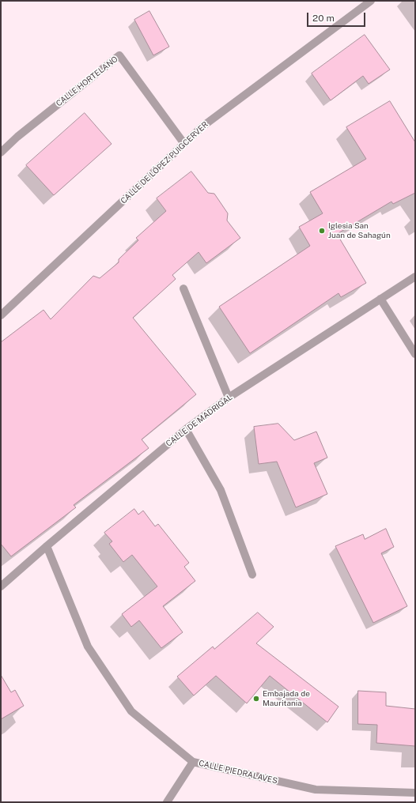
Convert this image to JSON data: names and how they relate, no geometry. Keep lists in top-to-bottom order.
{
  "streets": {
    "street": [
      "CALLE HORTELANO",
      "CALLE DE LÓPEZ PUIGCERVER",
      "CALLE DE MADRIGAL",
      "CALLE PIEDRALAVES"
    ]
  },
  "crossings": [
    ["CALLE HORTELANO", "CALLE DE LÓPEZ PUIGCERVER"],
    ["CALLE DE MADRIGAL", "CALLE PIEDRALAVES"]
  ],
  "places": ["Iglesia San Juan de Sahagún", "Embajada de Mauritania"],
  "scale_bar": "20 m"
}
